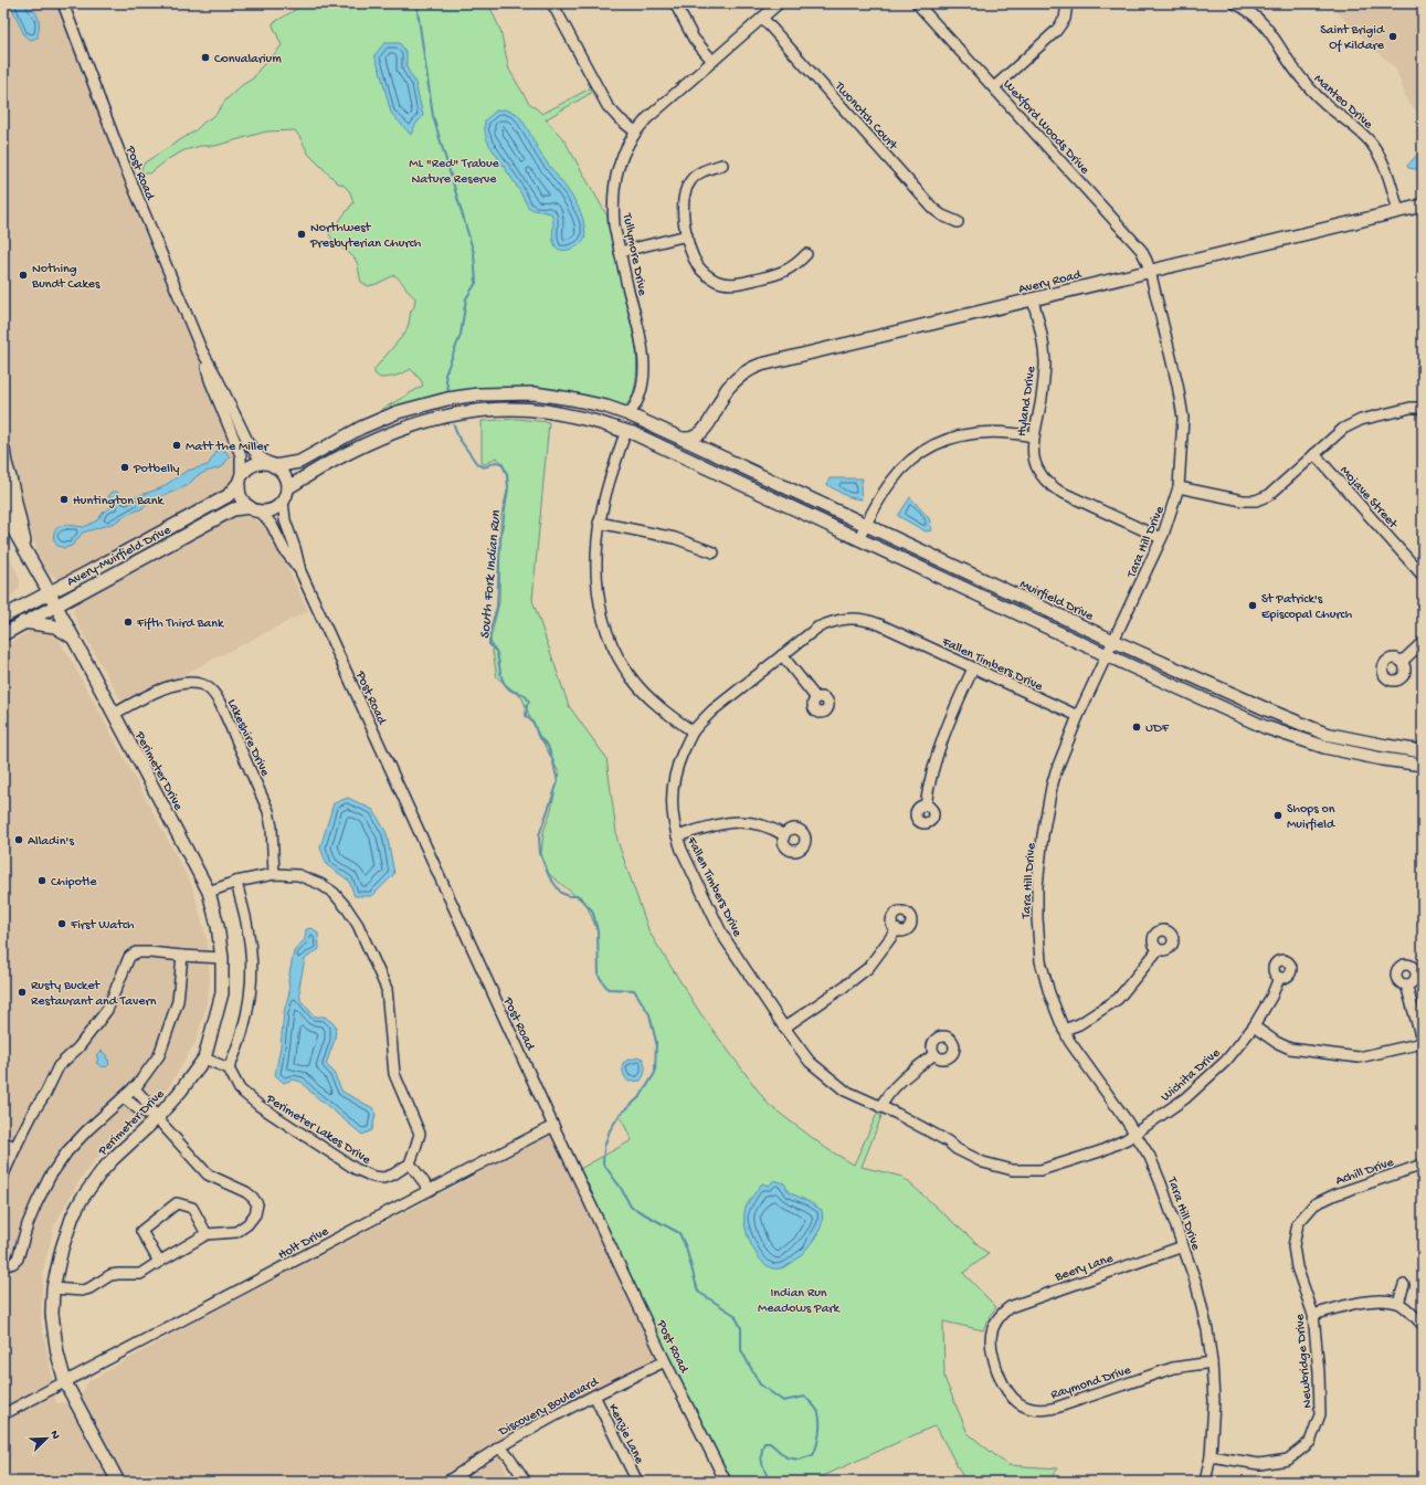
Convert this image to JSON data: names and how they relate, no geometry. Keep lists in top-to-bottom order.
{
  "streets": {
    "main road": [
      "Avery Road",
      "Avery-Muirfield Drive",
      "Muirfield Drive",
      "Perimeter Drive"
    ],
    "street": [
      "Manteo Drive",
      "Twonotch Court",
      "Wexford Woods Drive",
      "Post Road",
      "Tullymore Drive",
      "Hyland Drive",
      "Mojave Street",
      "Tara Hill Drive",
      "Fallen Timbers Drive",
      "Lakeshire Drive",
      "Wichita Drive",
      "Perimeter Lakes Drive",
      "Achill Drive",
      "Holt Drive",
      "Beery Lane",
      "Newbridge Drive",
      "Raymond Drive",
      "Discovery Boulevard",
      "Kenzie Lane"
    ]
  },
  "crossings": [
    ["Manteo Drive", "Avery Road"],
    ["Twonotch Court", "Tullymore Drive"],
    ["Wexford Woods Drive", "Avery Road"],
    ["Wexford Woods Drive", "Tara Hill Drive"],
    ["Post Road", "Avery-Muirfield Drive"],
    ["Post Road", "Holt Drive"],
    ["Post Road", "Discovery Boulevard"],
    ["Avery Road", "Hyland Drive"],
    ["Avery Road", "Tara Hill Drive"],
    ["Avery Road", "Muirfield Drive"],
    ["Hyland Drive", "Tara Hill Drive"],
    ["Tara Hill Drive", "Muirfield Drive"],
    ["Tara Hill Drive", "Fallen Timbers Drive"],
    ["Tara Hill Drive", "Wichita Drive"],
    ["Tara Hill Drive", "Beery Lane"],
    ["Tara Hill Drive", "Newbridge Drive"],
    ["Tara Hill Drive", "Raymond Drive"],
    ["Avery-Muirfield Drive", "Perimeter Drive"],
    ["Fallen Timbers Drive", "Wichita Drive"],
    ["Lakeshire Drive", "Perimeter Drive"],
    ["Perimeter Drive", "Holt Drive"],
    ["Achill Drive", "Newbridge Drive"],
    ["Beery Lane", "Raymond Drive"],
    ["Discovery Boulevard", "Kenzie Lane"]
  ],
  "water": ["South Fork Indian Run"],
  "parks": ["ML \"Red\" Trabue Nature Reserve", "Indian Run Meadows Park"],
  "places": [
    "Saint Brigid Of Kildare",
    "Convalarium",
    "Northwest Presbyterian Church",
    "Nothing Bundt Cakes",
    "Matt the Miller",
    "Potbelly",
    "Huntington Bank",
    "St Patrick's Episcopal Church",
    "Fifth Third Bank",
    "UDF",
    "Shops on Muirfield",
    "Alladin's",
    "Chipotle",
    "First Watch",
    "Rusty Bucket Restaurant and Tavern"
  ],
  "north": "top right"
}
